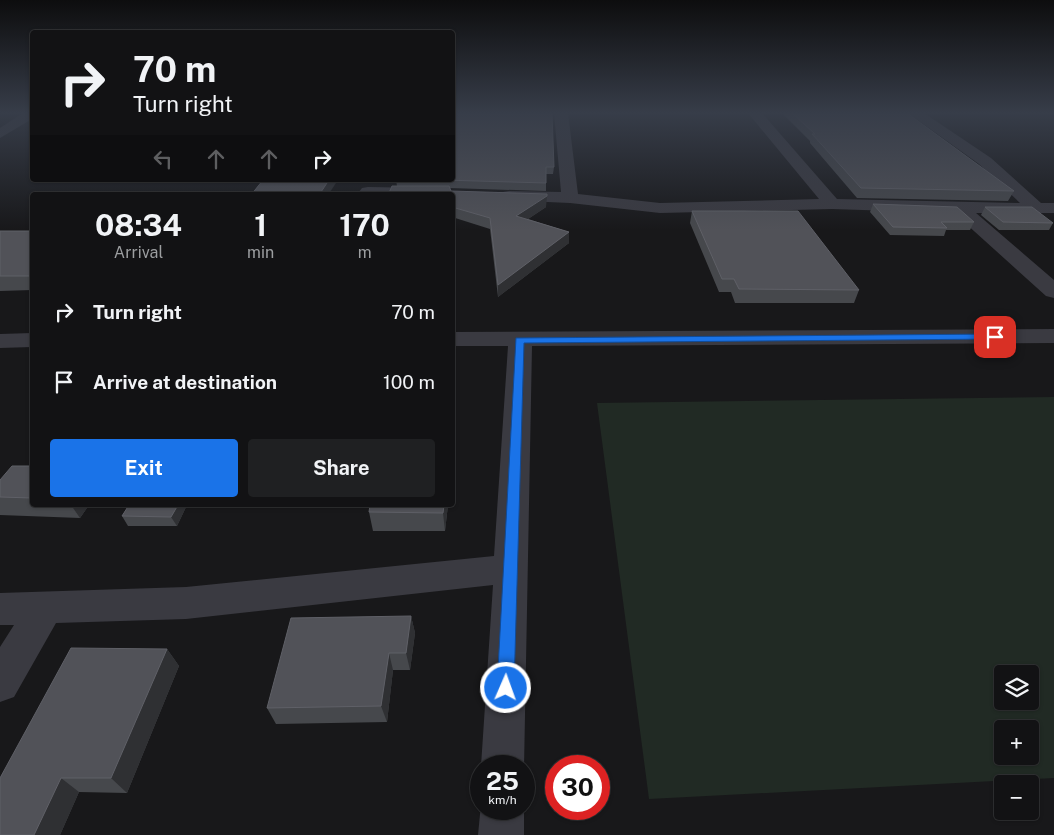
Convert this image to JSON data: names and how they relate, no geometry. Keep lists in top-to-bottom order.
{
  "page": {
    "turn": ["70 m", "Turn right"],
    "eta": [
      "08:34",
      "Arrival",
      "1",
      "min",
      "170",
      "m"
    ],
    "list": [
      {
        "name": "Turn right",
        "value": "70 m"
      },
      {
        "name": "Arrive at destination",
        "value": "100 m"
      }
    ],
    "buttons": ["Exit", "Share"],
    "map_buttons": ["+", "−"],
    "speed": "25 km/h",
    "limit": "30"
  }
}
